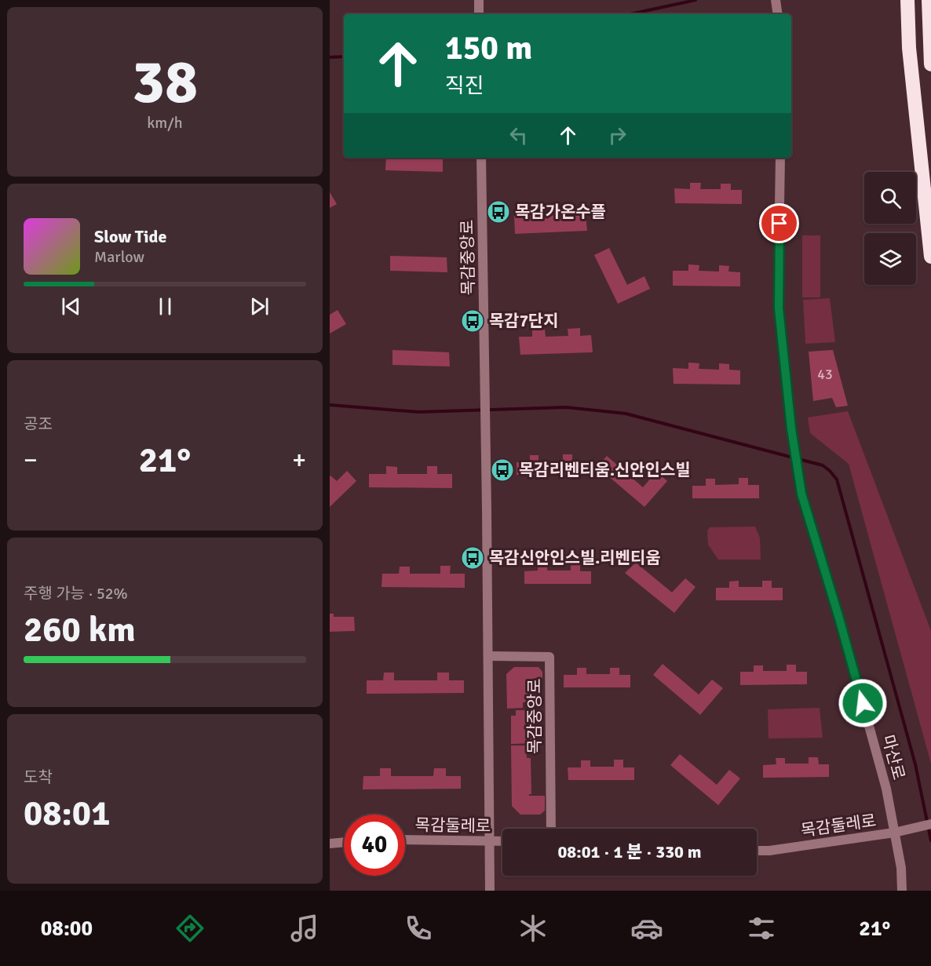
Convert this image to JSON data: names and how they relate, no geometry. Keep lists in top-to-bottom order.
{
  "streets": {
    "street": ["목감중앙로", "마산로", "목감둘레로"]
  },
  "crossings": [
    ["마산로", "목감둘레로"]
  ],
  "places": {
    "bus stop": [
      "목감가온수플",
      "목감7단지",
      "목감리벤티움.신안인스빌",
      "목감신안인스빌.리벤티움"
    ]
  },
  "house_numbers": ["43"],
  "page": {
    "tile": [
      ["38", "km/h"],
      "공조",
      ["주행 가능 · 52%", "260 km"],
      ["도착", "08:01"]
    ],
    "turn": ["150 m", "직진"],
    "song": ["Slow Tide", "Marlow"],
    "heat": ["−", "21°", "+"],
    "limit": "40",
    "trip": "08:01 · 1 분 · 330 m",
    "tabs": ["08:00", "21°"]
  }
}
